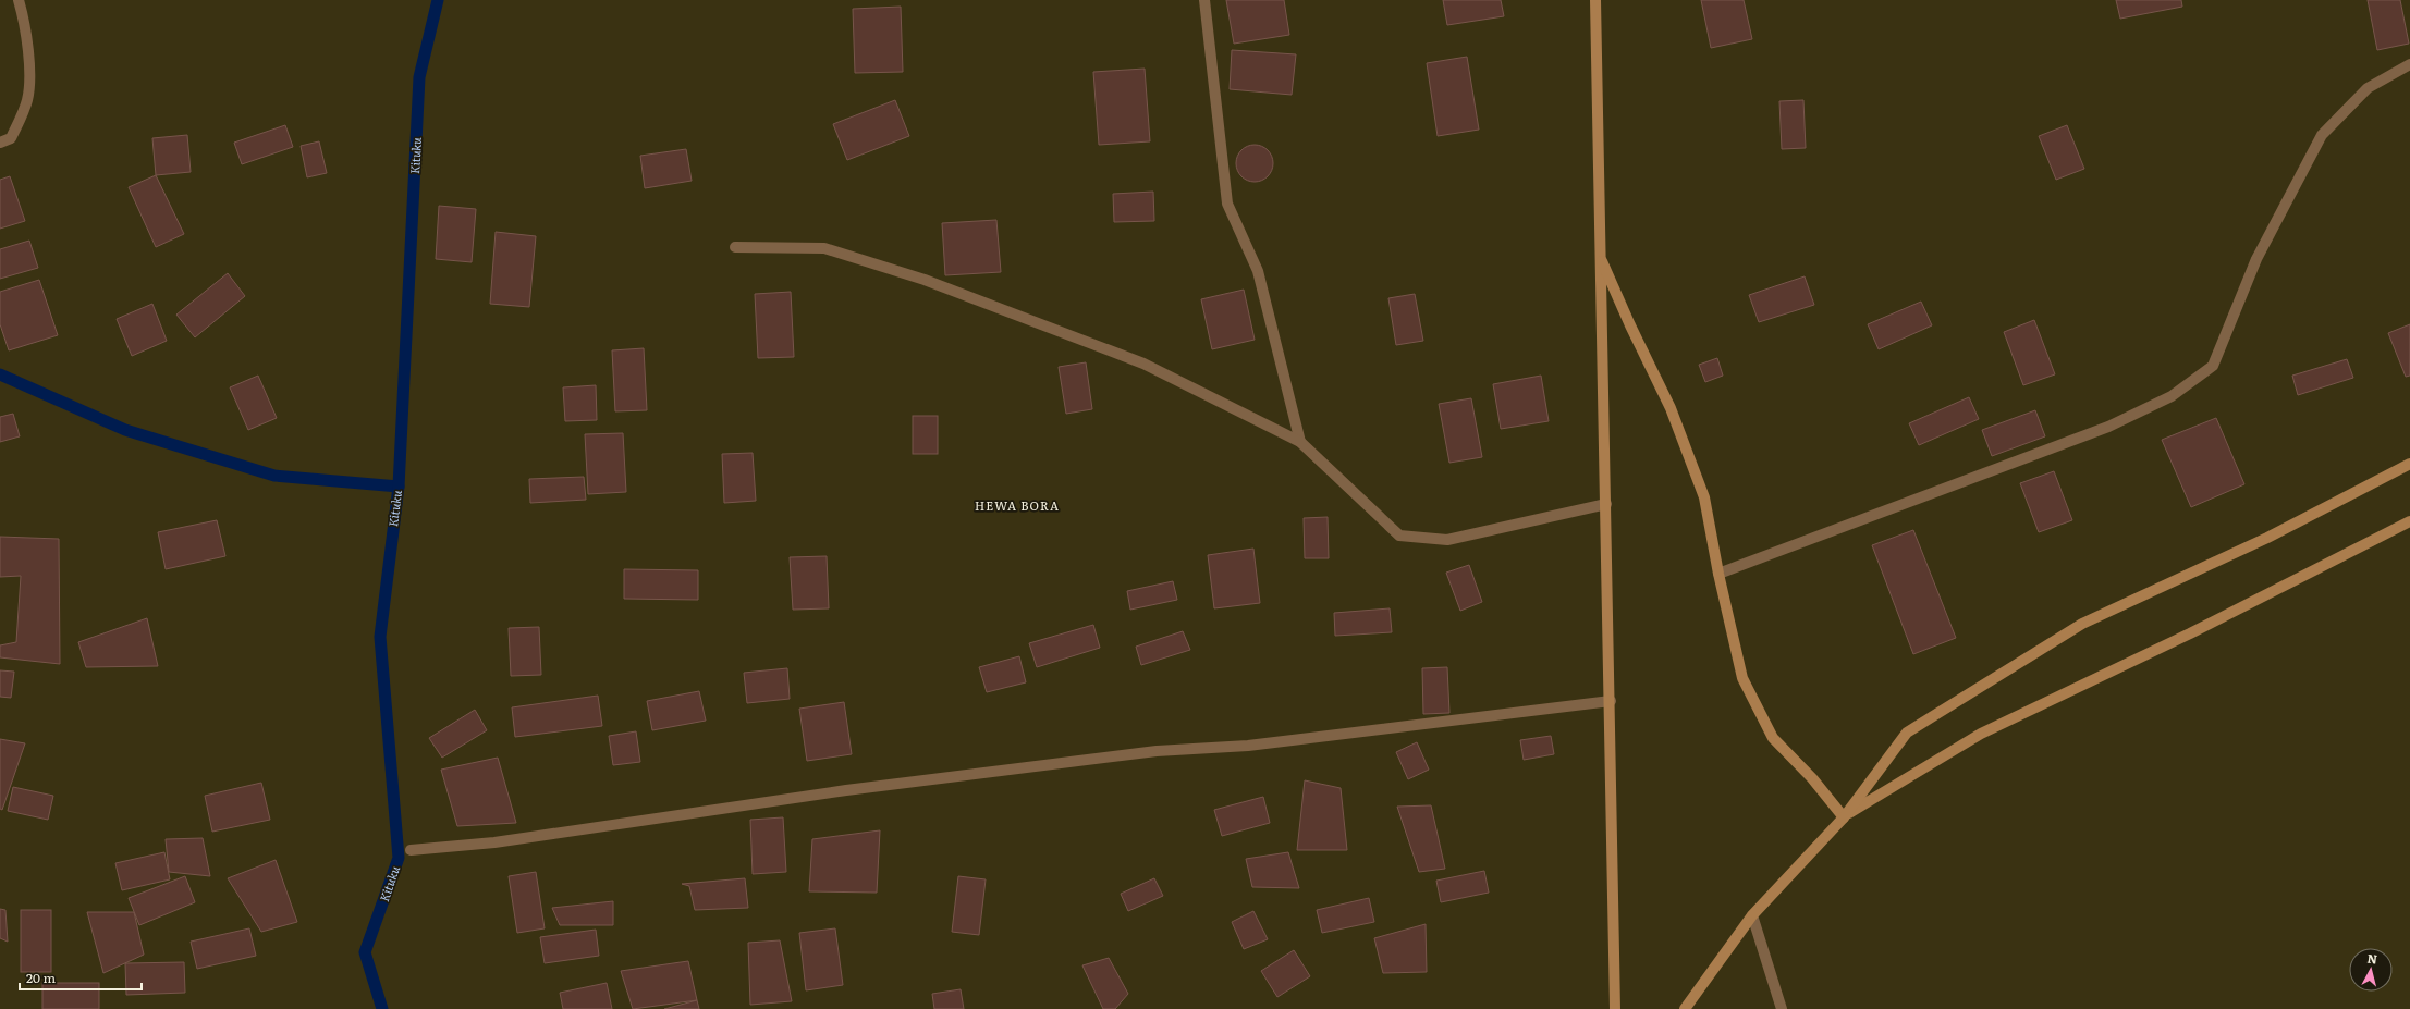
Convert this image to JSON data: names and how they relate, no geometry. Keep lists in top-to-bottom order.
{
  "districts": ["HEWA BORA"],
  "water": ["Kituku"],
  "scale_bar": "20 m",
  "north": "top"
}
